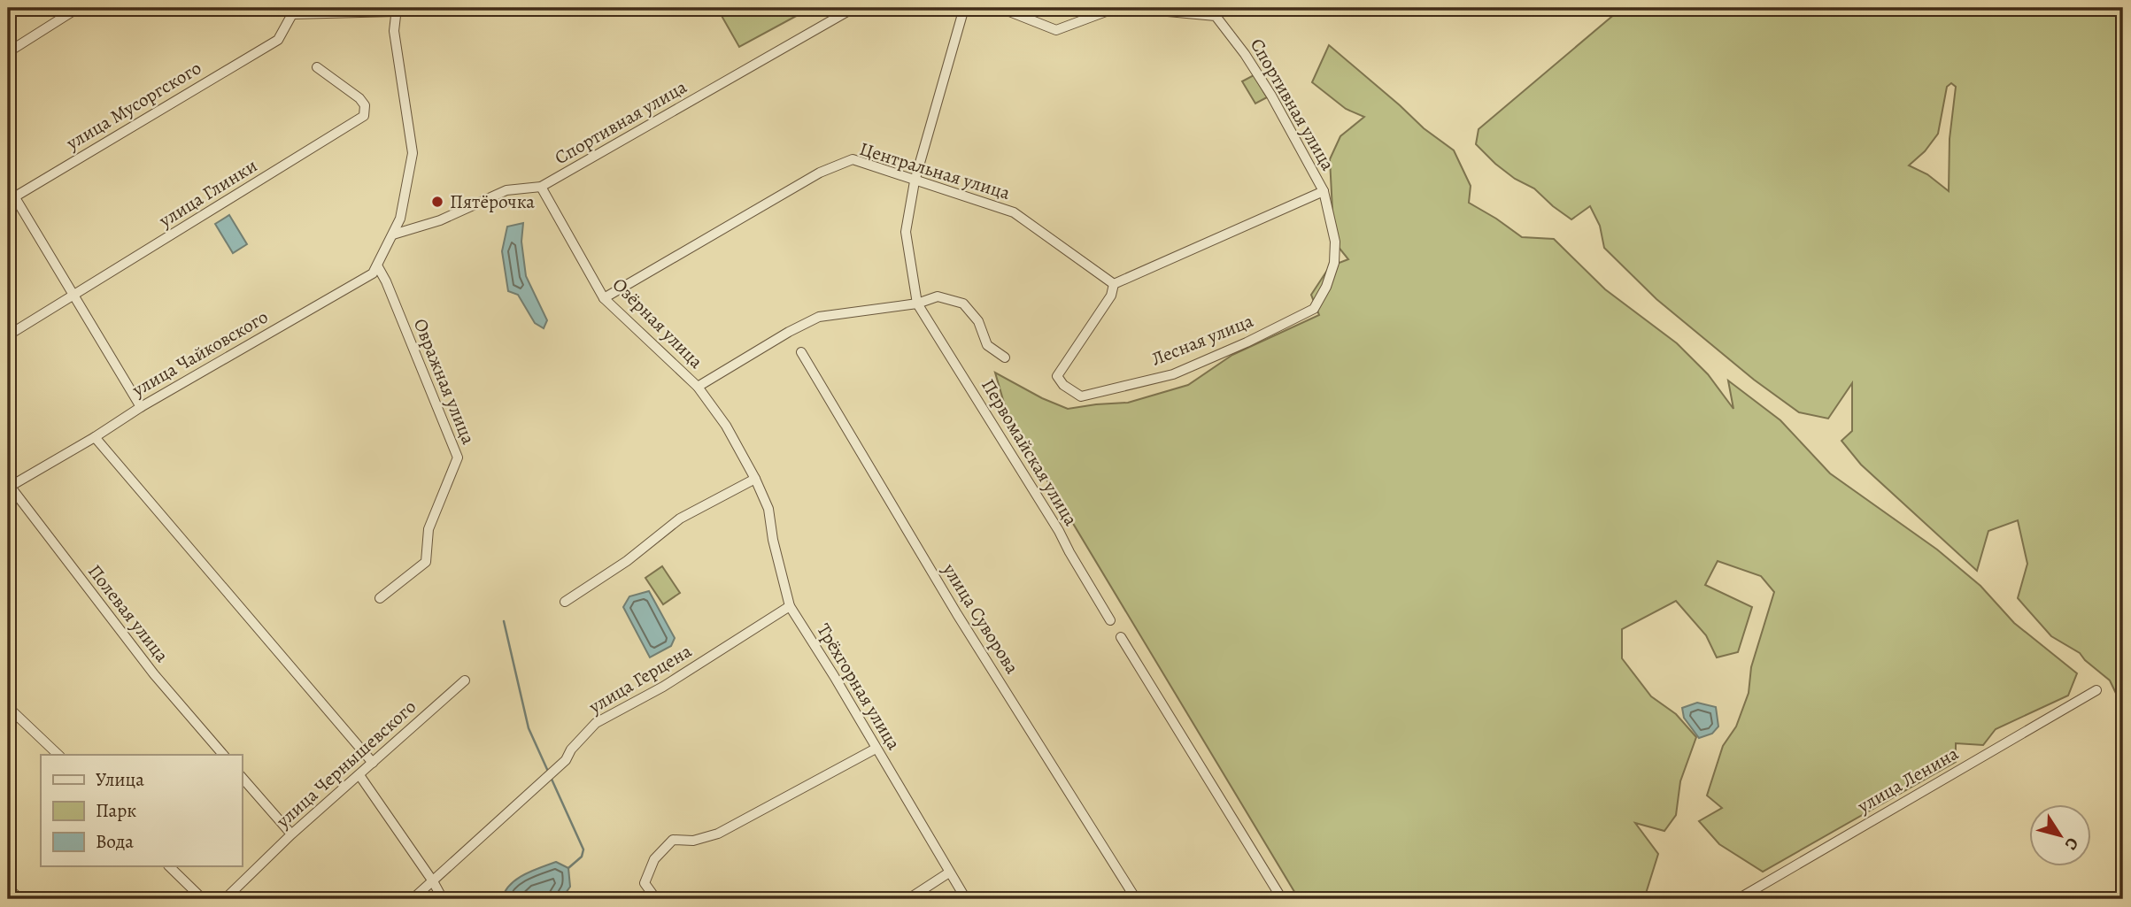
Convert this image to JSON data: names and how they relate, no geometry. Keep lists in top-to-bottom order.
{
  "streets": {
    "street": [
      "Спортивная улица",
      "улица Мусоргского",
      "Центральная улица",
      "улица Глинки",
      "Озёрная улица",
      "Лесная улица",
      "улица Чайковского",
      "Овражная улица",
      "Первомайская улица",
      "Полевая улица",
      "улица Суворова",
      "улица Герцена",
      "Трёхгорная улица",
      "улица Чернышевского",
      "улица Ленина"
    ]
  },
  "crossings": [
    ["Спортивная улица", "Озёрная улица"],
    ["Спортивная улица", "Лесная улица"],
    ["Спортивная улица", "улица Чайковского"],
    ["улица Мусоргского", "улица Чайковского"],
    ["Центральная улица", "Озёрная улица"],
    ["Центральная улица", "Лесная улица"],
    ["Озёрная улица", "Трёхгорная улица"],
    ["улица Чайковского", "Овражная улица"],
    ["улица Чайковского", "Полевая улица"],
    ["улица Герцена", "Трёхгорная улица"]
  ],
  "places": ["Пятёрочка"],
  "legend": ["Улица", "Парк", "Вода"],
  "north": "bottom right"
}
